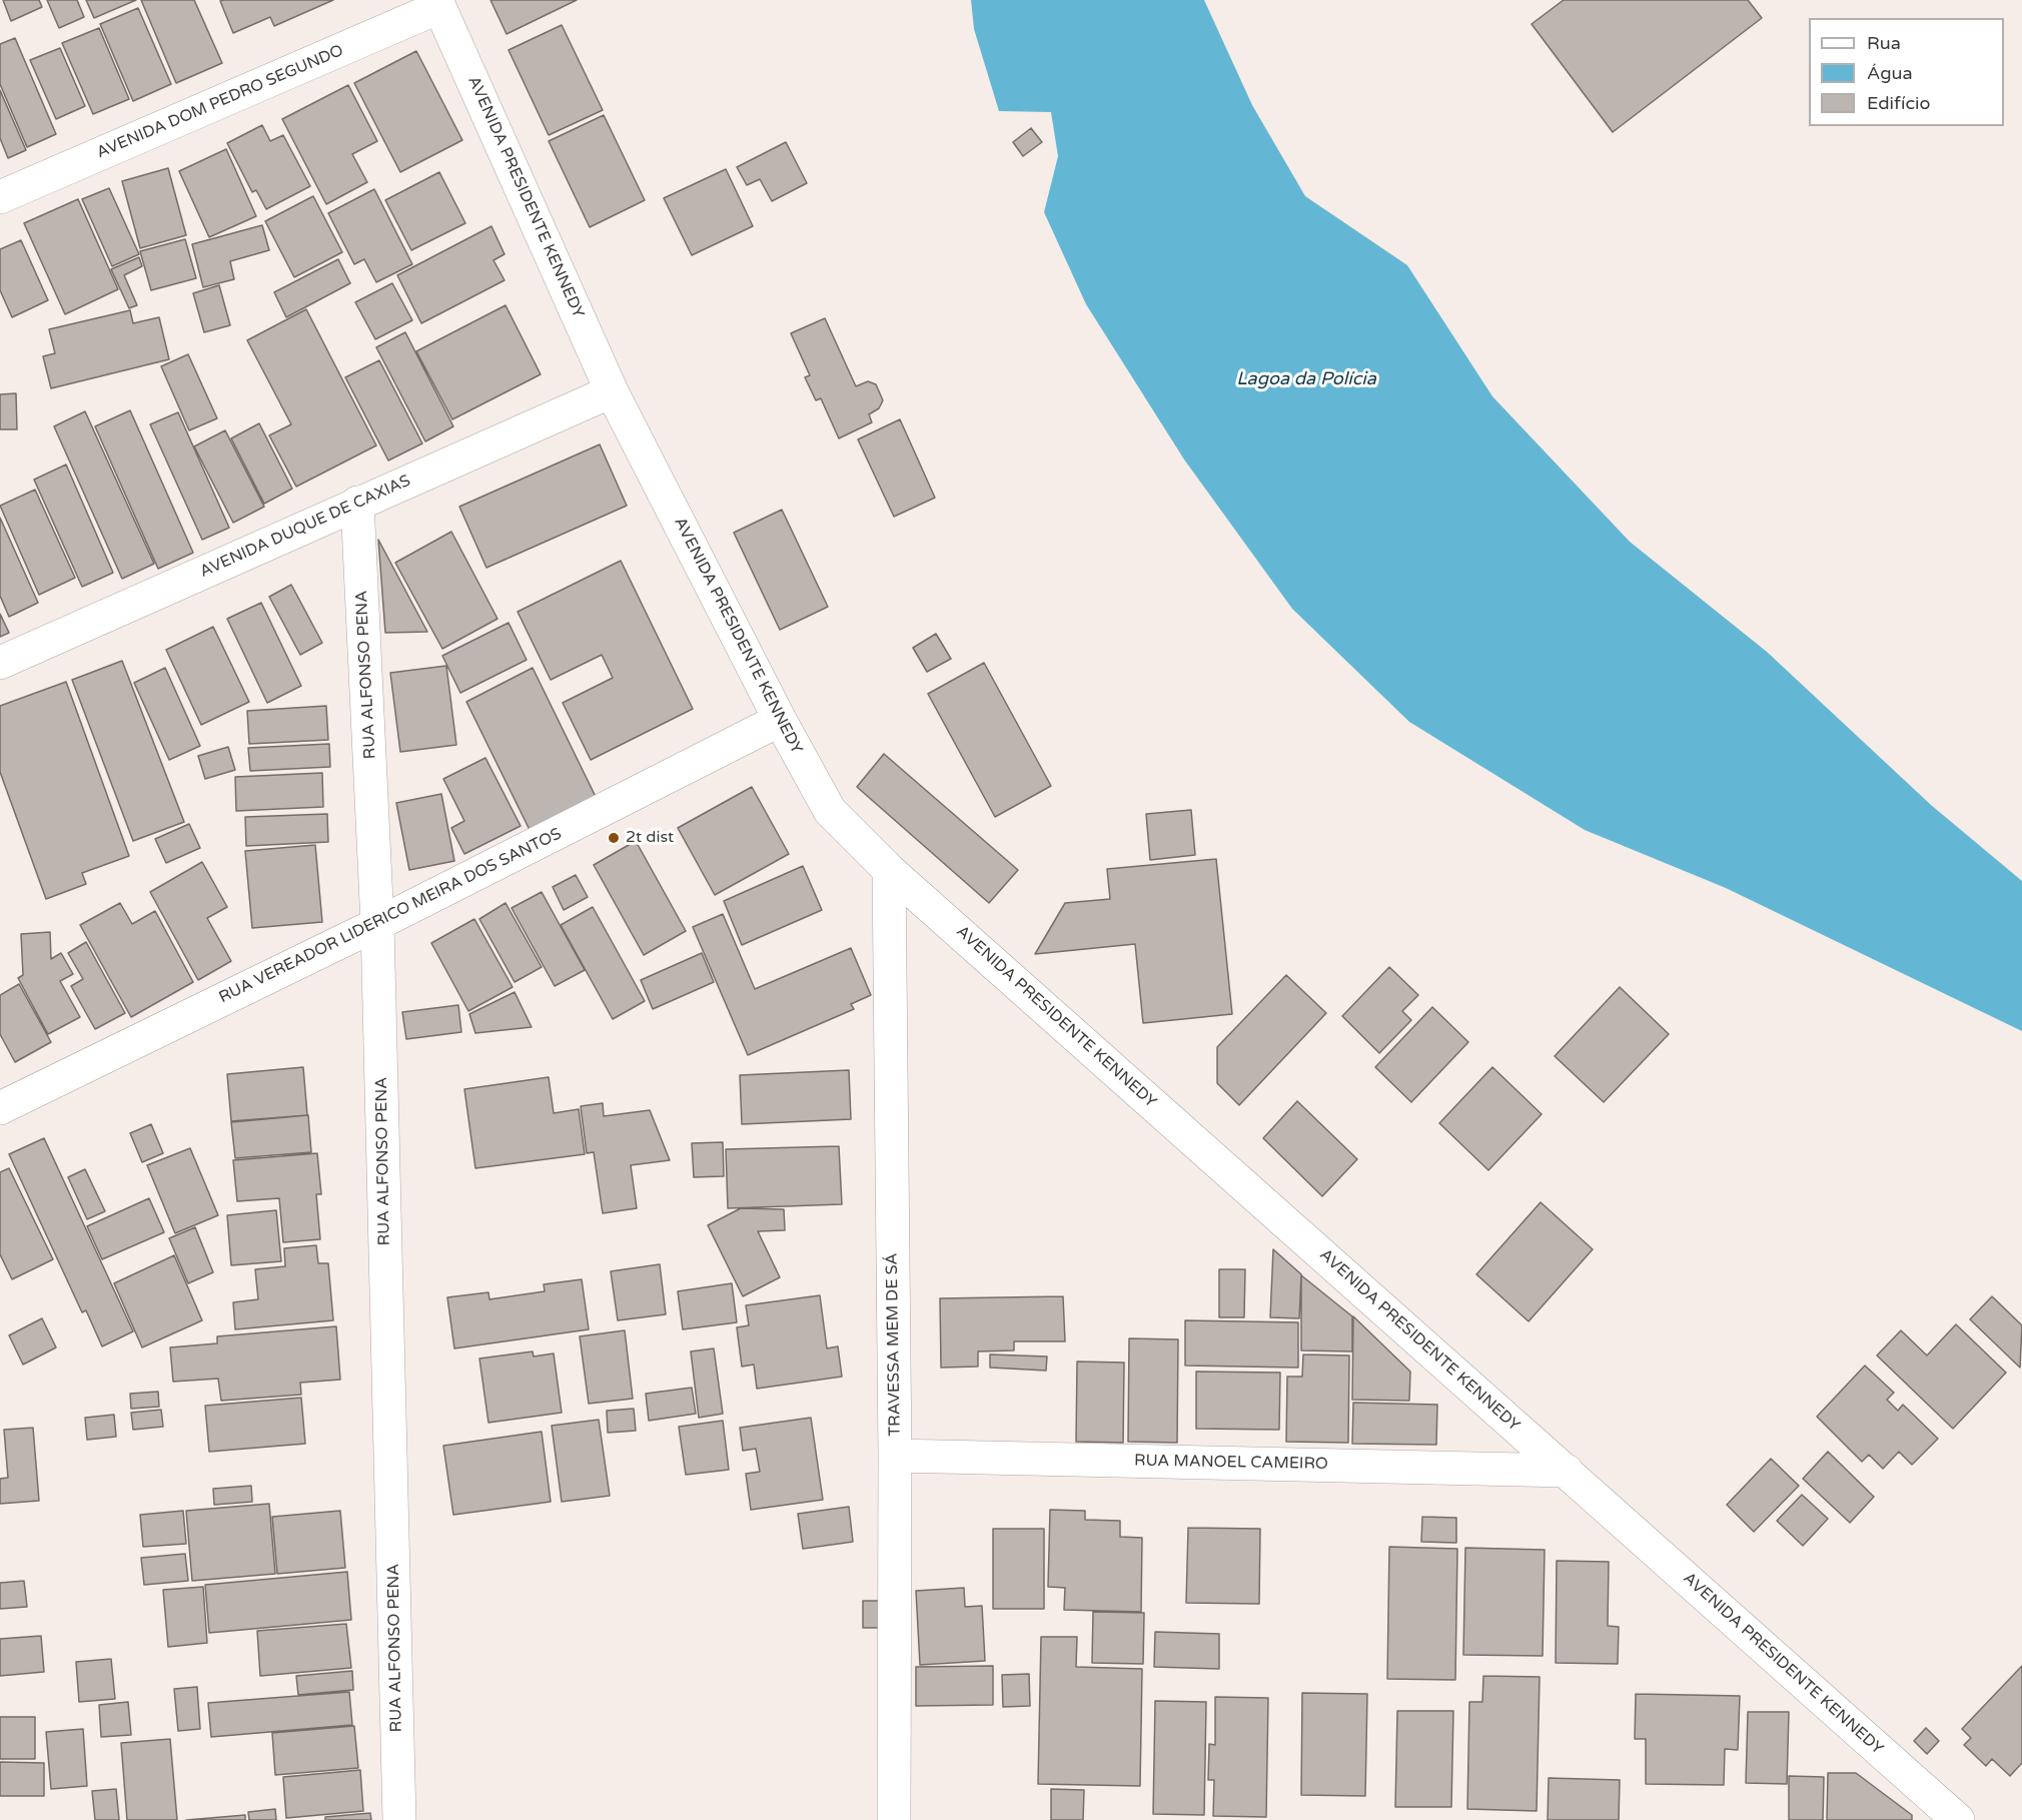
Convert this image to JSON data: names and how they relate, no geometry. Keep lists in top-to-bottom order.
{
  "streets": {
    "street": [
      "AVENIDA DOM PEDRO SEGUNDO",
      "AVENIDA PRESIDENTE KENNEDY",
      "AVENIDA DUQUE DE CAXIAS",
      "RUA ALFONSO PENA",
      "RUA VEREADOR LIDERICO MEIRA DOS SANTOS",
      "TRAVESSA MEM DE SÁ",
      "RUA MANOEL CAMEIRO"
    ]
  },
  "crossings": [
    ["AVENIDA DOM PEDRO SEGUNDO", "AVENIDA PRESIDENTE KENNEDY"],
    ["AVENIDA PRESIDENTE KENNEDY", "AVENIDA DUQUE DE CAXIAS"],
    ["AVENIDA PRESIDENTE KENNEDY", "RUA VEREADOR LIDERICO MEIRA DOS SANTOS"],
    ["AVENIDA PRESIDENTE KENNEDY", "TRAVESSA MEM DE SÁ"],
    ["AVENIDA PRESIDENTE KENNEDY", "RUA MANOEL CAMEIRO"],
    ["AVENIDA DUQUE DE CAXIAS", "RUA ALFONSO PENA"],
    ["RUA ALFONSO PENA", "RUA VEREADOR LIDERICO MEIRA DOS SANTOS"],
    ["TRAVESSA MEM DE SÁ", "RUA MANOEL CAMEIRO"]
  ],
  "water": ["Lagoa da Polícia"],
  "places": ["2t dist"],
  "legend": ["Rua", "Água", "Edifício"]
}
